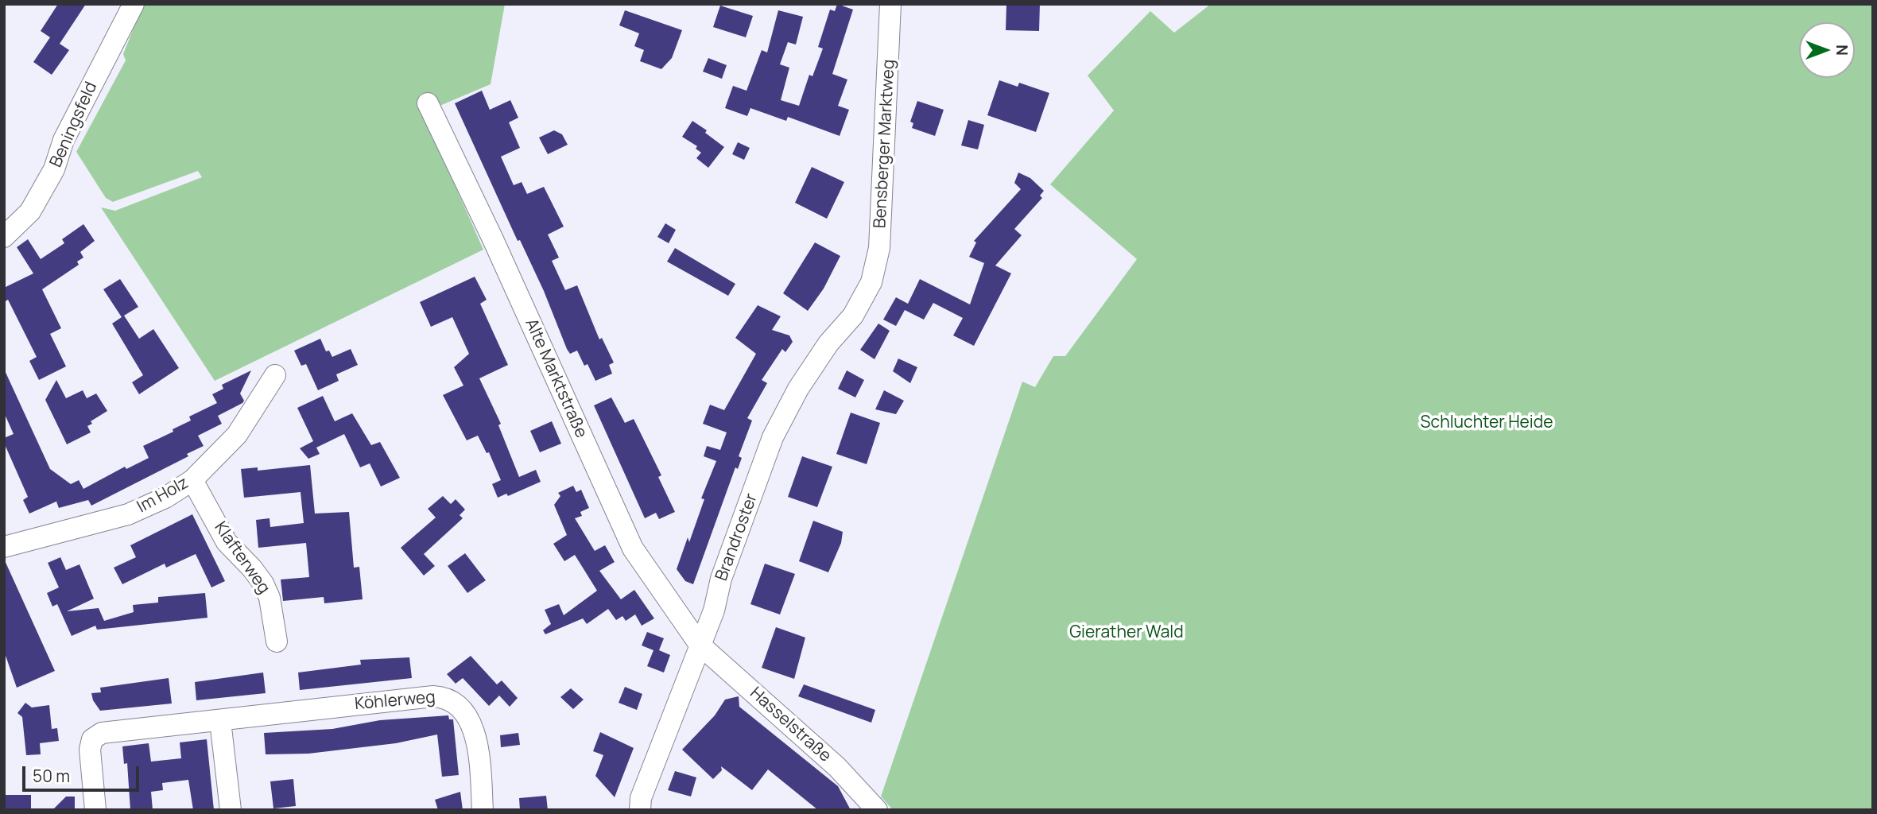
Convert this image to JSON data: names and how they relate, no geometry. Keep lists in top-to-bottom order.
{
  "streets": {
    "street": [
      "Beningsfeld",
      "Bensberger Marktweg",
      "Alte Marktstraße",
      "Im Holz",
      "Brandroster",
      "Klafterweg",
      "Köhlerweg",
      "Hasselstraße"
    ]
  },
  "crossings": [
    ["Bensberger Marktweg", "Brandroster"],
    ["Alte Marktstraße", "Brandroster"],
    ["Alte Marktstraße", "Hasselstraße"],
    ["Im Holz", "Klafterweg"],
    ["Brandroster", "Hasselstraße"]
  ],
  "parks": ["Schluchter Heide", "Gierather Wald"],
  "scale_bar": "50 m",
  "north": "right"
}
